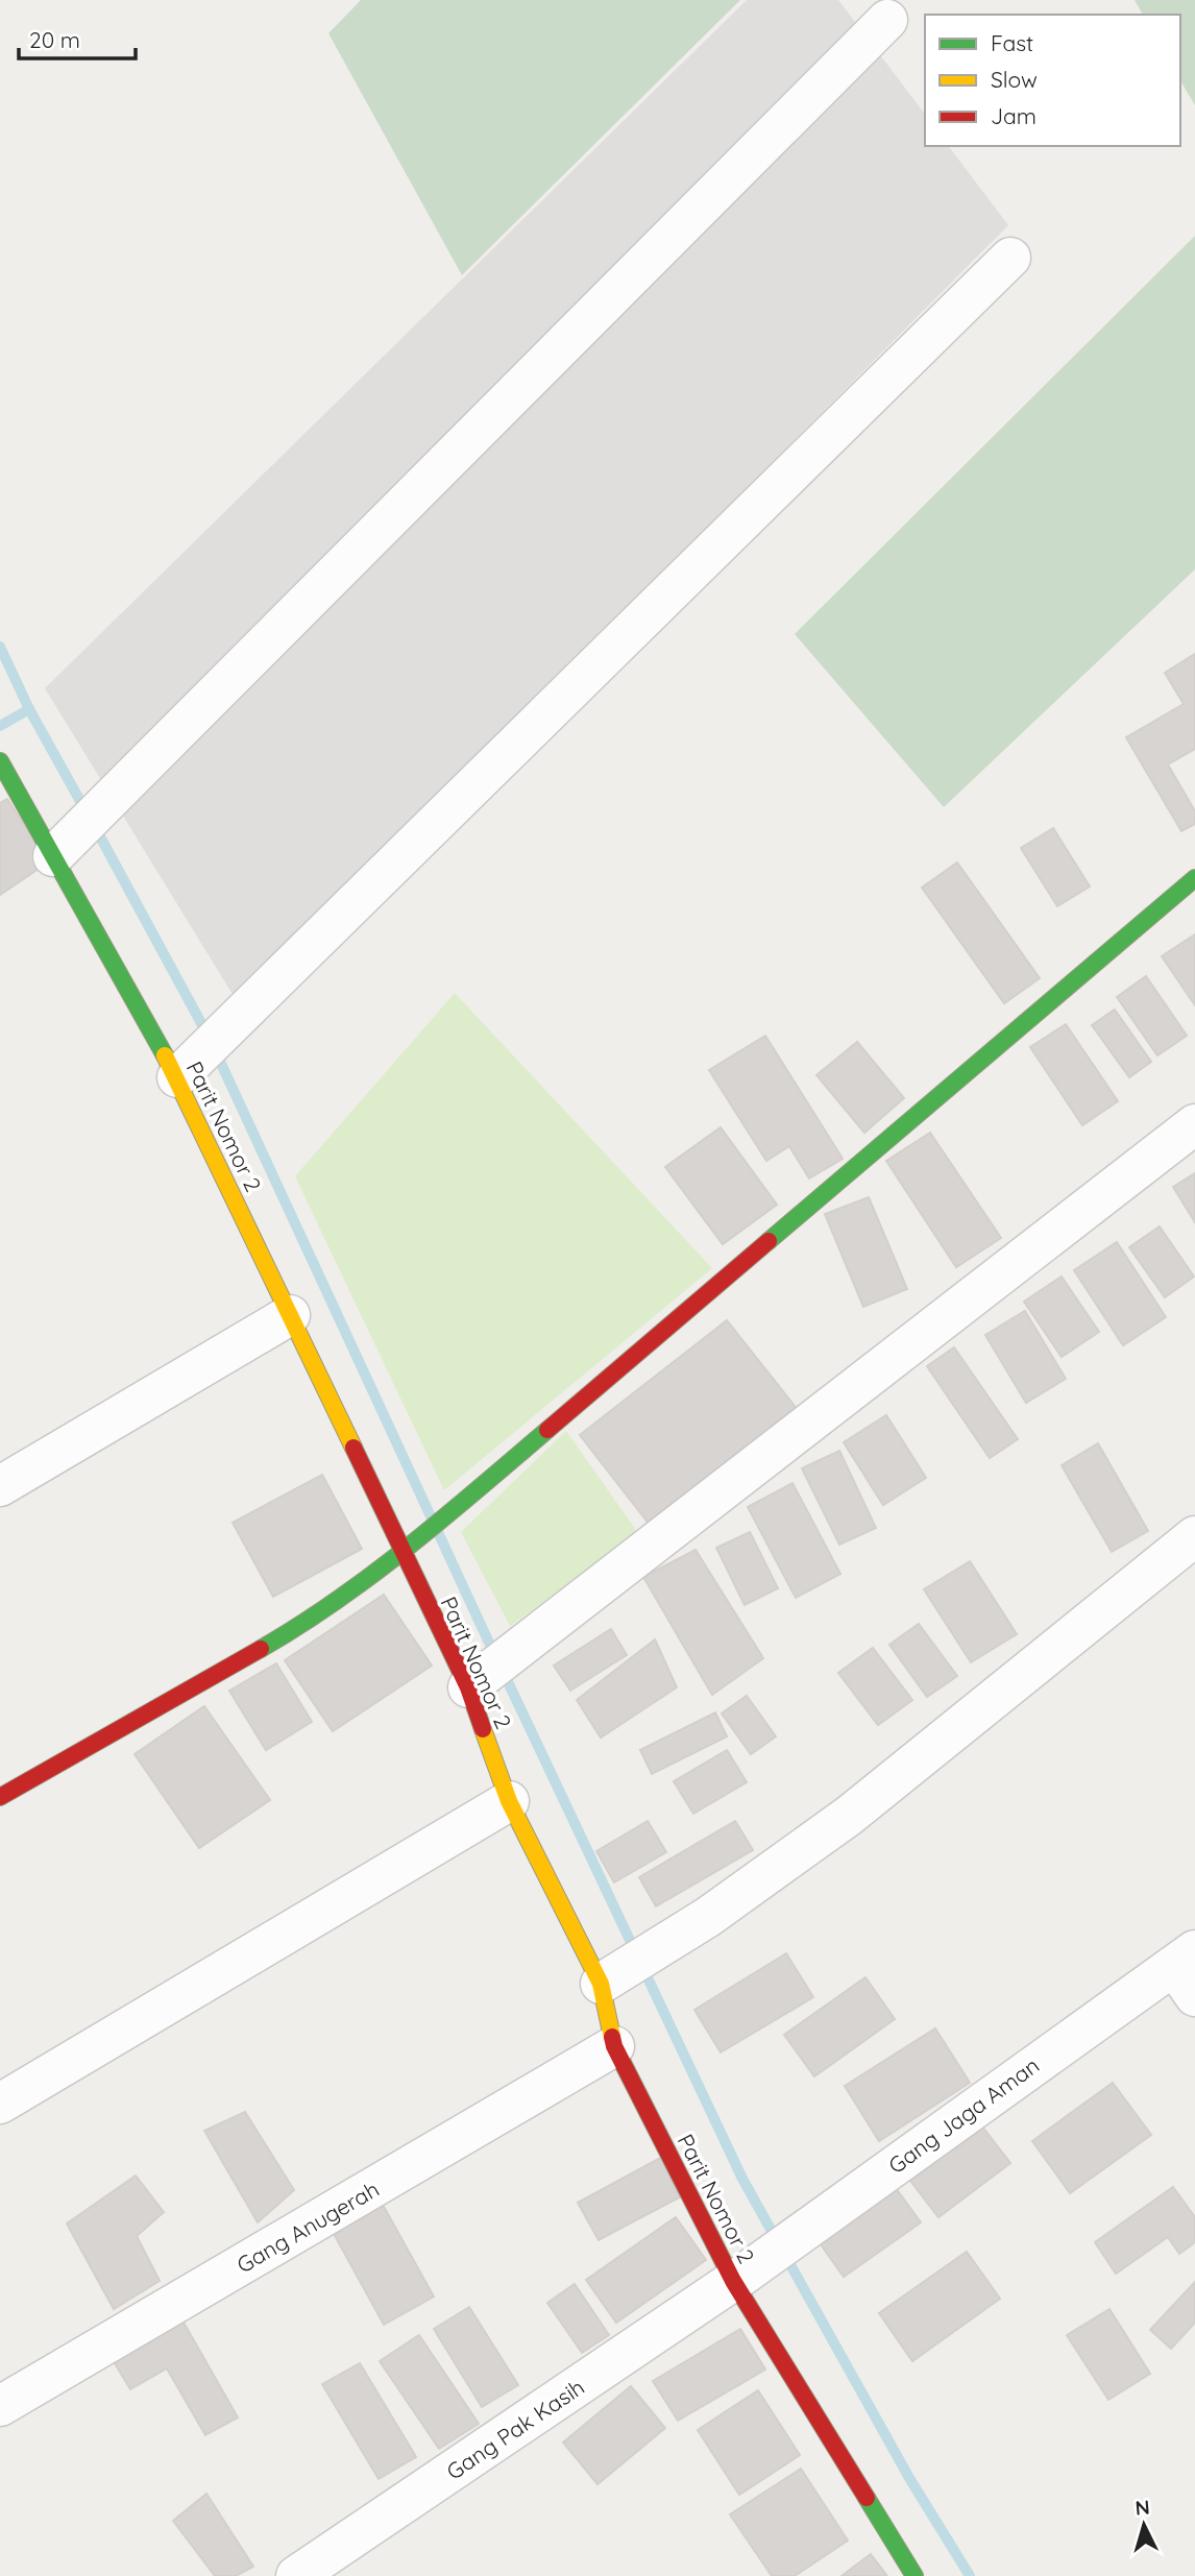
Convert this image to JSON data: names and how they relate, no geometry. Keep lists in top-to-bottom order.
{
  "streets": {
    "street": [
      "Parit Nomor 2",
      "Gang Jaga Aman",
      "Gang Anugerah",
      "Gang Pak Kasih"
    ]
  },
  "crossings": [
    ["Parit Nomor 2", "Gang Jaga Aman"],
    ["Parit Nomor 2", "Gang Anugerah"],
    ["Parit Nomor 2", "Gang Pak Kasih"],
    ["Gang Jaga Aman", "Gang Pak Kasih"]
  ],
  "legend": ["Fast", "Slow", "Jam"],
  "scale_bar": "20 m",
  "north": "top"
}
